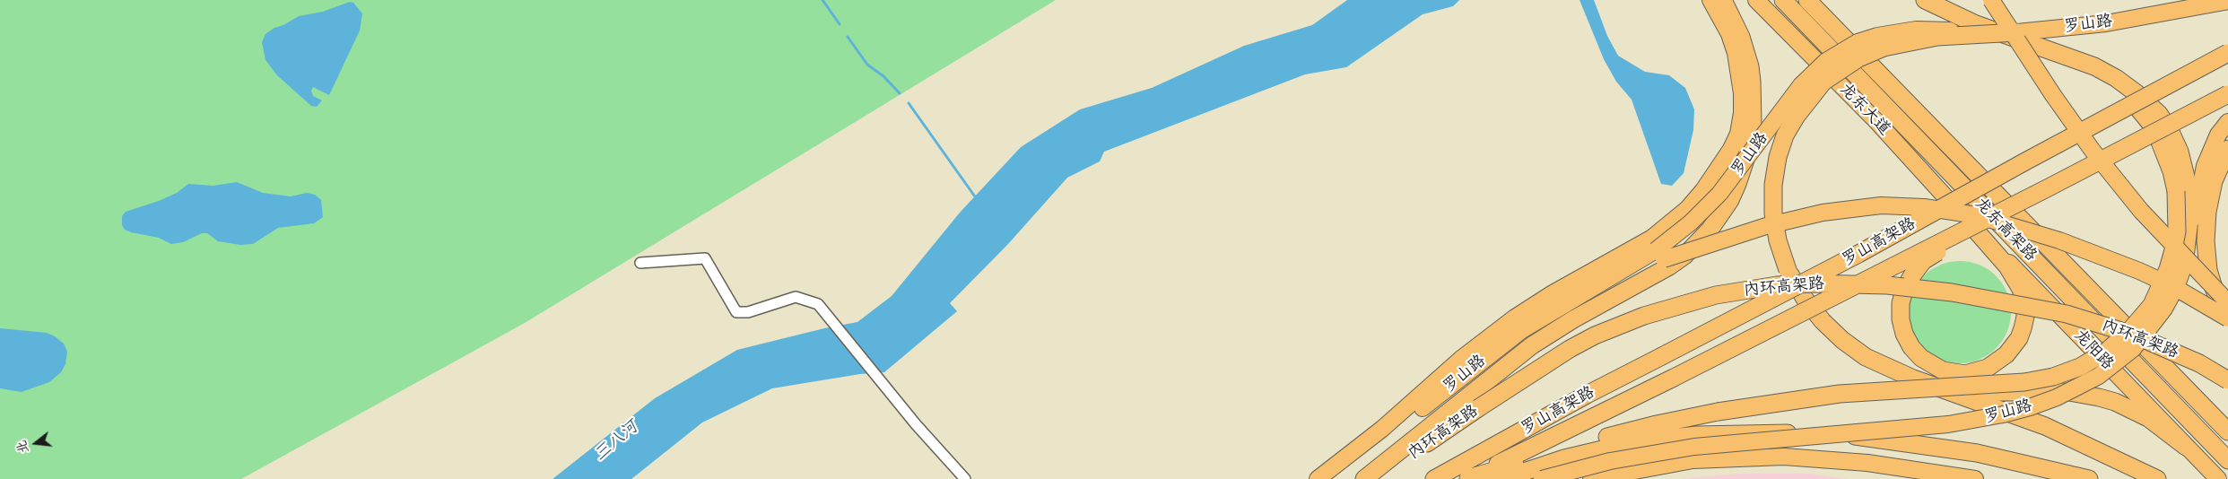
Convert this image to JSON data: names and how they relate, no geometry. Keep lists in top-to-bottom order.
{
  "streets": {
    "highway": ["龙东高架路", "罗山高架路", "内环高架路"],
    "main road": ["罗山路", "龙东大道", "龙阳路"]
  },
  "crossings": [
    ["龙东大道", "龙阳路"]
  ],
  "water": ["三八河"],
  "north": "left"
}
